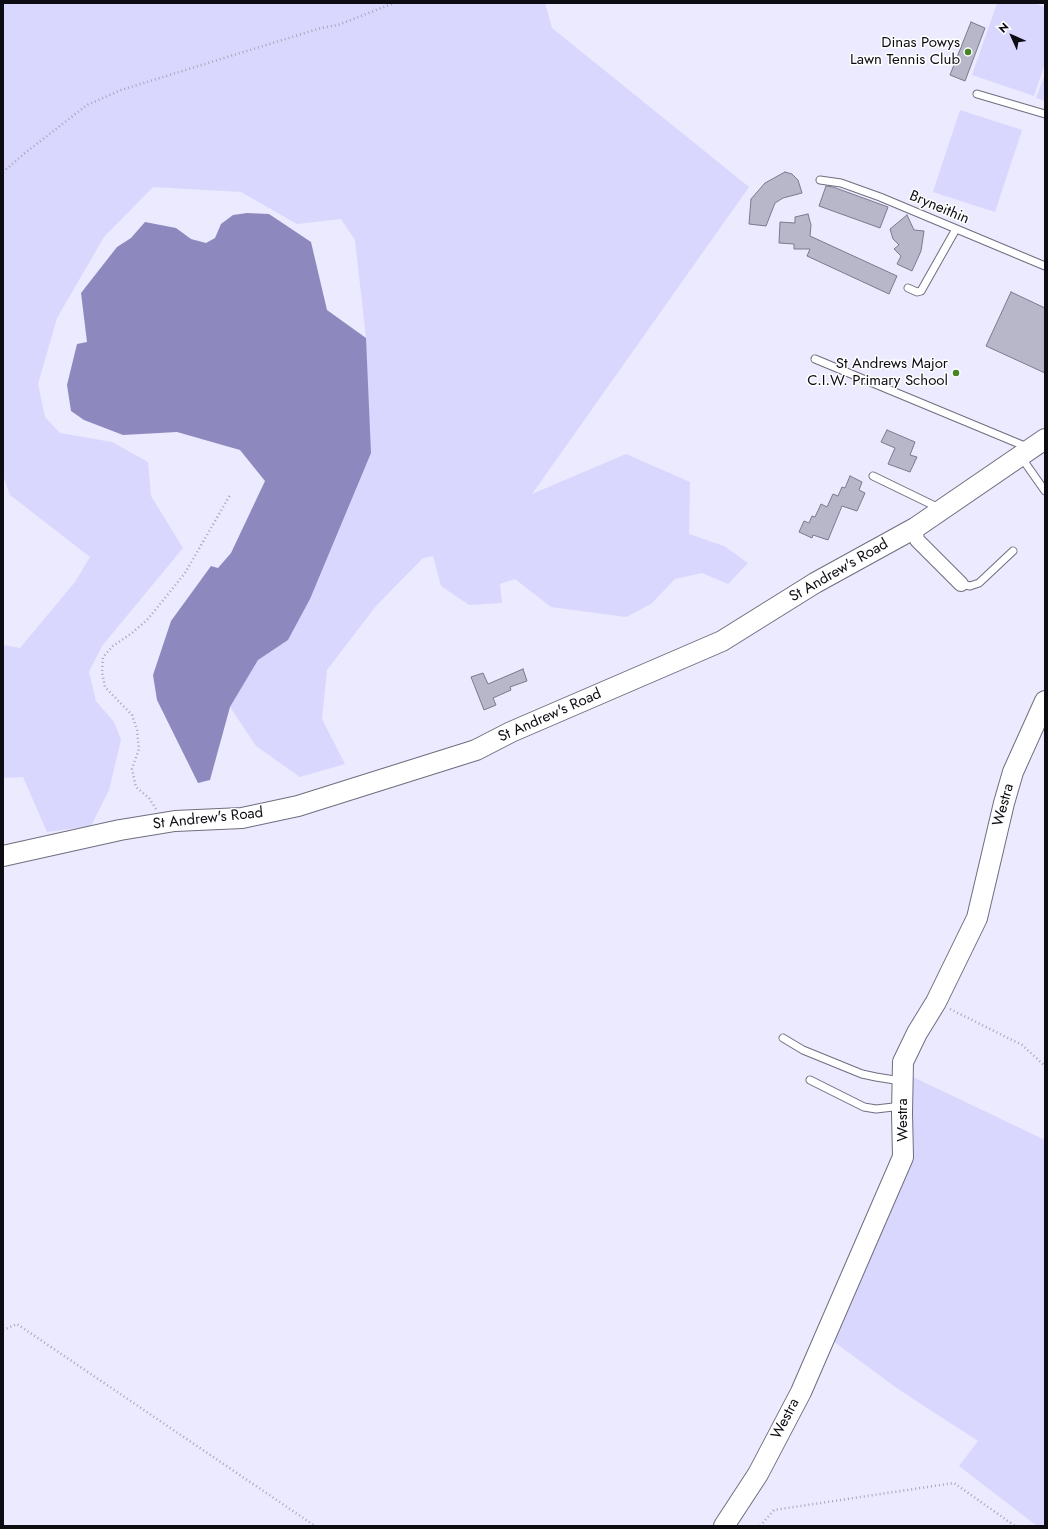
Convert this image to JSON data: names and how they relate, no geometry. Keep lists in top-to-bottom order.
{
  "streets": {
    "street": ["St Andrew's Road", "Westra"],
    "lane": ["Bryneithin"]
  },
  "places": ["Dinas Powys Lawn Tennis Club", "St Andrews Major C.I.W. Primary School"],
  "north": "top left"
}
